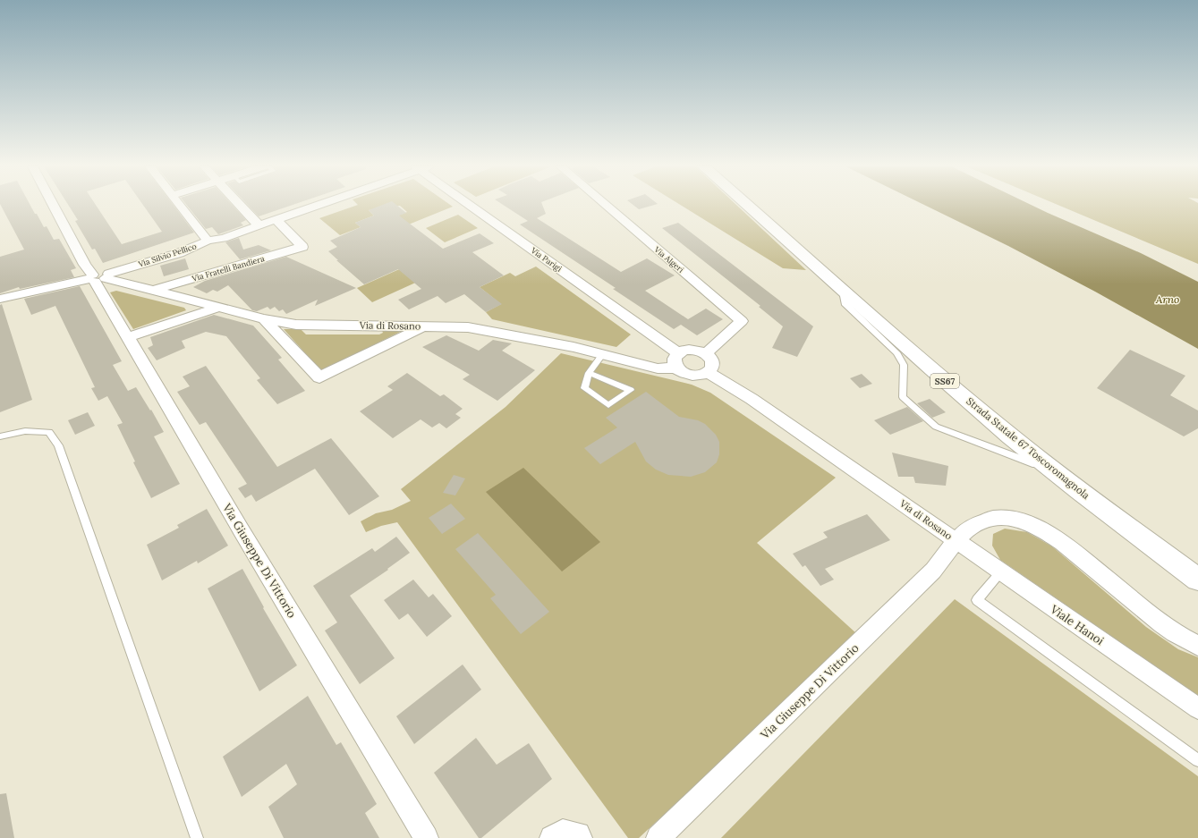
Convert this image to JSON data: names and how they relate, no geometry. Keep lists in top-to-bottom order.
{
  "streets": {
    "main road": ["SS67", "Strada Statale 67 Toscoromagnola"],
    "street": [
      "Via Silvio Pellico",
      "Via Parigi",
      "Via Algeri",
      "Via Fratelli Bandiera",
      "Via di Rosano",
      "Via Giuseppe Di Vittorio",
      "Viale Hanoi"
    ]
  },
  "crossings": [
    ["Via Silvio Pellico", "Via Fratelli Bandiera"],
    ["Via Silvio Pellico", "Via di Rosano"],
    ["Via Silvio Pellico", "Via Giuseppe Di Vittorio"],
    ["Via Parigi", "Via Algeri"],
    ["Via Parigi", "Via di Rosano"],
    ["Via Algeri", "Via di Rosano"],
    ["Via Fratelli Bandiera", "Via di Rosano"],
    ["Via di Rosano", "Via Giuseppe Di Vittorio"],
    ["Via di Rosano", "Viale Hanoi"],
    ["Via Giuseppe Di Vittorio", "Viale Hanoi"]
  ],
  "water": ["Arno"]
}
